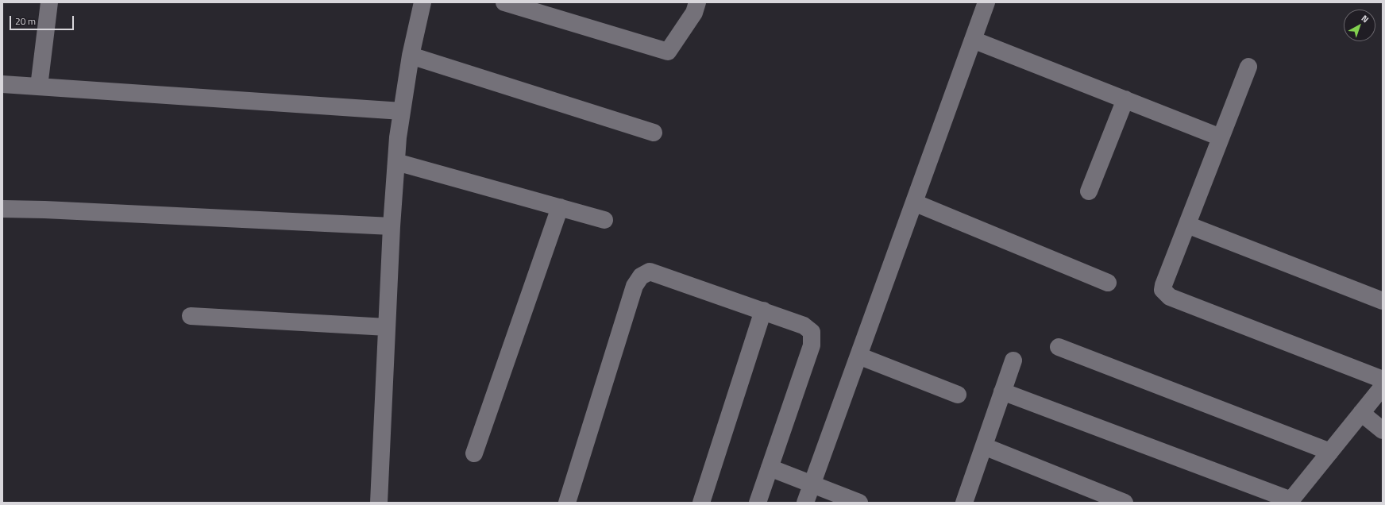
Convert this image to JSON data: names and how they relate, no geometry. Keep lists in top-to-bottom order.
{
  "scale_bar": "20 m",
  "north": "top right"
}
